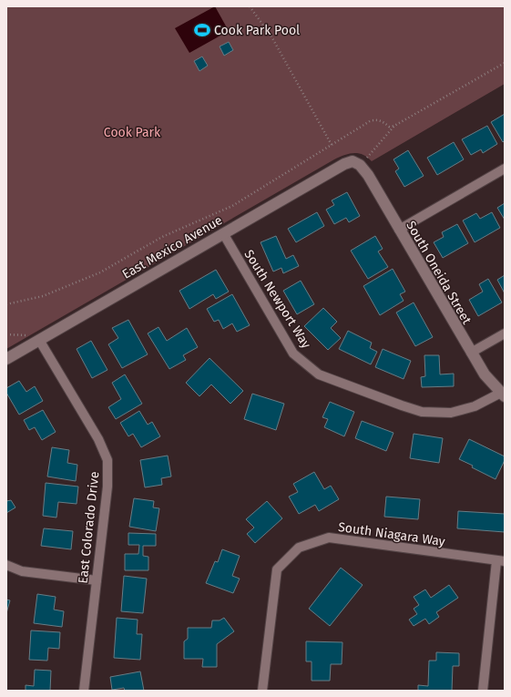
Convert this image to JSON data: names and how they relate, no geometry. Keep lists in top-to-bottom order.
{
  "streets": {
    "street": [
      "East Mexico Avenue",
      "South Oneida Street",
      "South Newport Way",
      "East Colorado Drive",
      "South Niagara Way"
    ]
  },
  "crossings": [
    ["East Mexico Avenue", "South Oneida Street"],
    ["East Mexico Avenue", "South Newport Way"],
    ["East Mexico Avenue", "East Colorado Drive"],
    ["South Oneida Street", "South Newport Way"]
  ],
  "parks": ["Cook Park"],
  "places": {
    "sports": ["Cook Park Pool"]
  }
}
